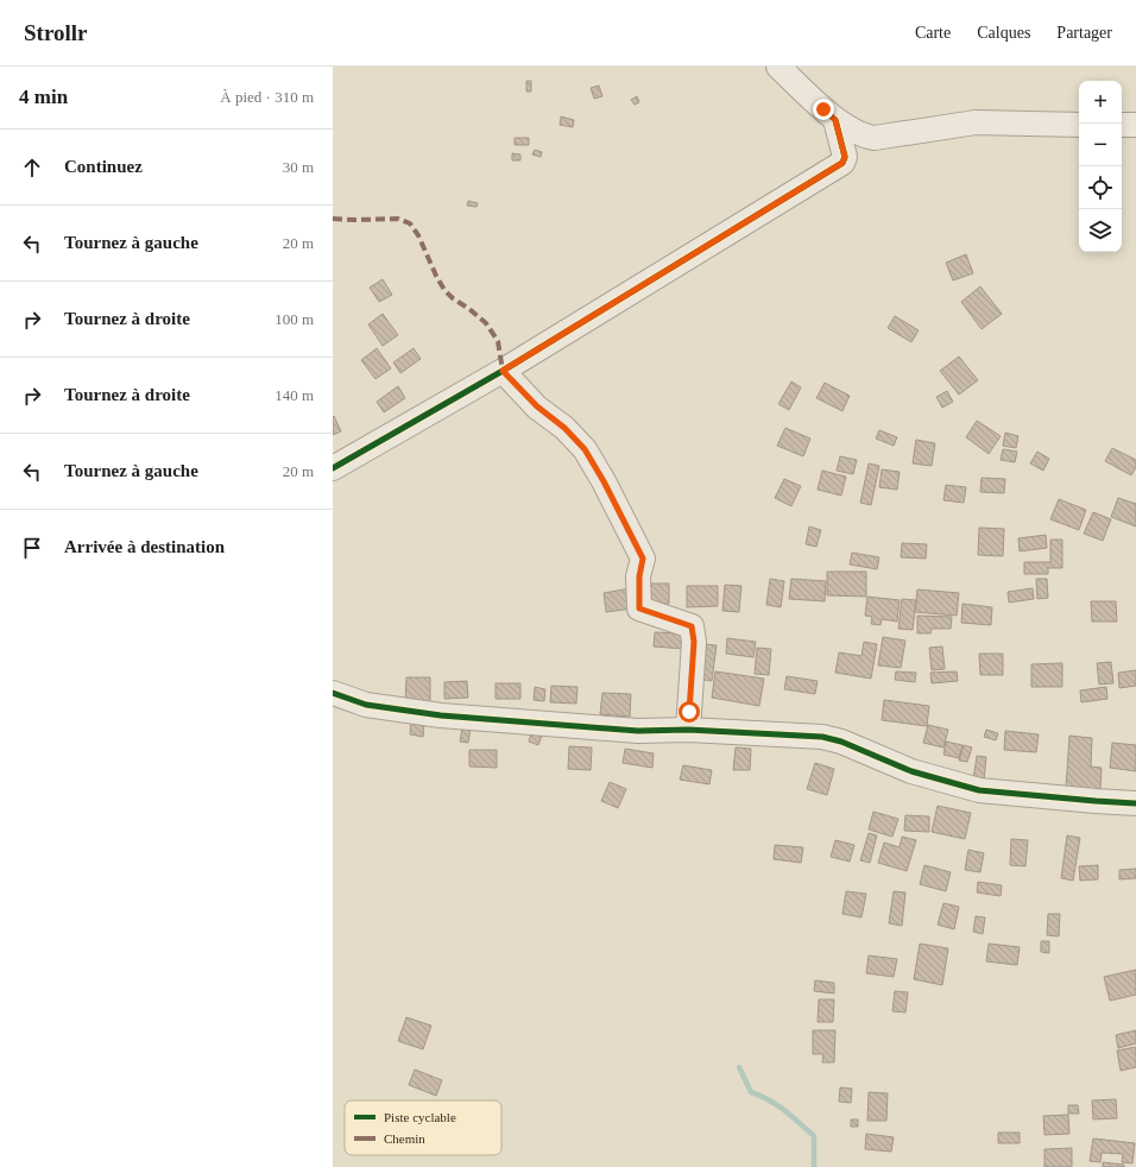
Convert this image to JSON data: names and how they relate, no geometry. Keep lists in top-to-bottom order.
{
  "legend": ["Piste cyclable", "Chemin"],
  "page": {
    "header": "Strollr",
    "nav": ["Carte", "Calques", "Partager"],
    "heading": ["4 min", "À pied · 310 m"],
    "map_buttons": ["+", "−"],
    "list": [
      ["Continuez", "30 m"],
      ["Tournez à gauche", "20 m"],
      ["Tournez à droite", "100 m"],
      ["Tournez à droite", "140 m"],
      ["Tournez à gauche", "20 m"],
      "Arrivée à destination"
    ]
  }
}
